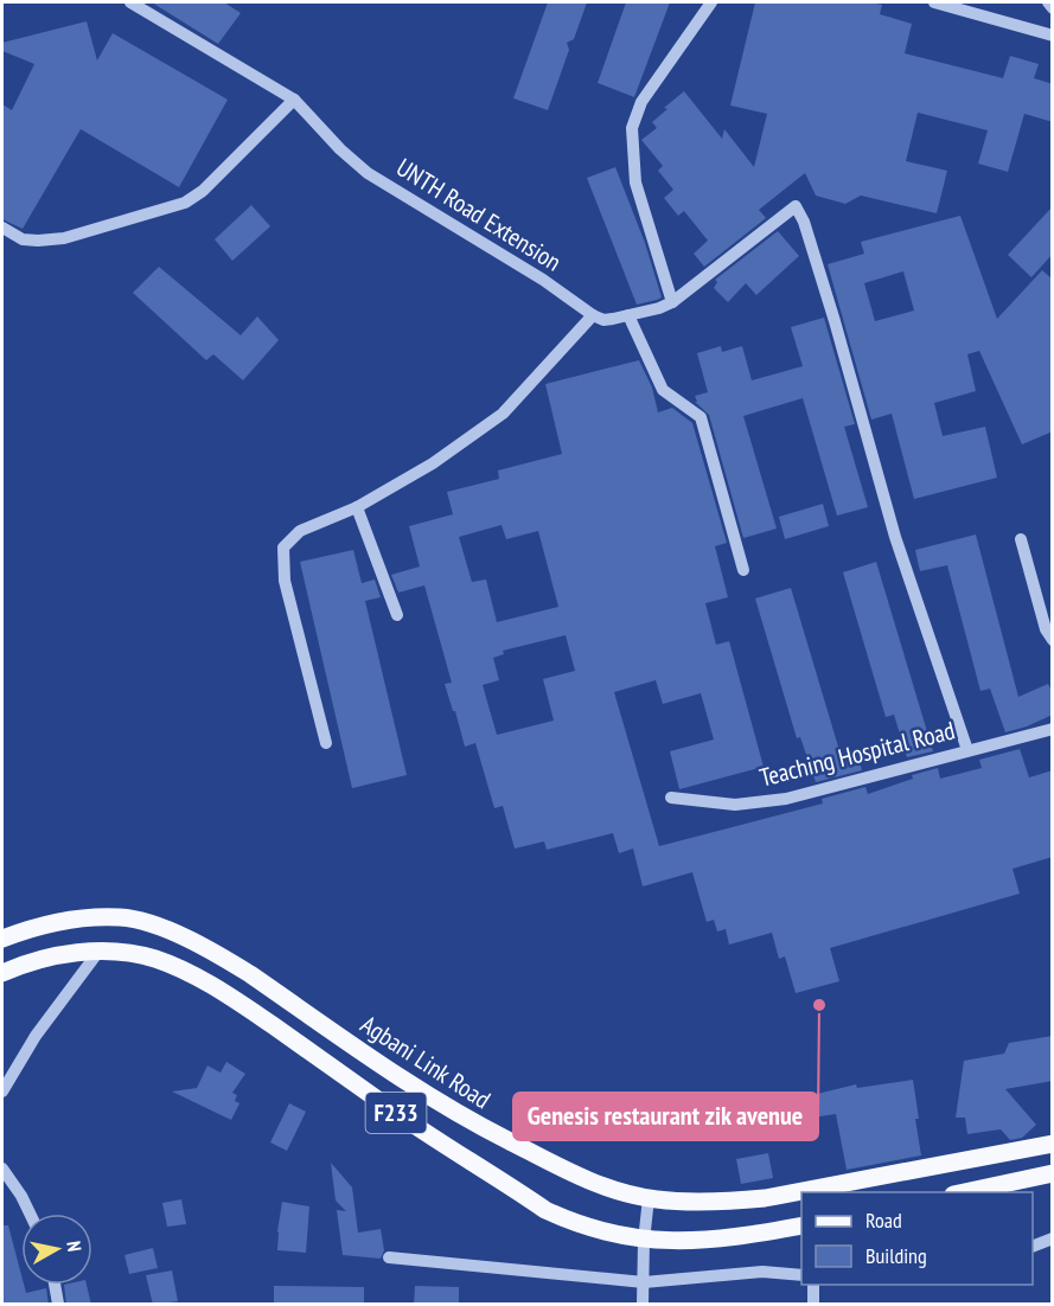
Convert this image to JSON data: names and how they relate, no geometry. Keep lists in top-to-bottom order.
{
  "streets": {
    "main road": ["Agbani Link Road", "F233"],
    "street": ["UNTH Road Extension", "Teaching Hospital Road"]
  },
  "places": ["Genesis restaurant zik avenue"],
  "legend": ["Road", "Building"],
  "north": "right"
}
